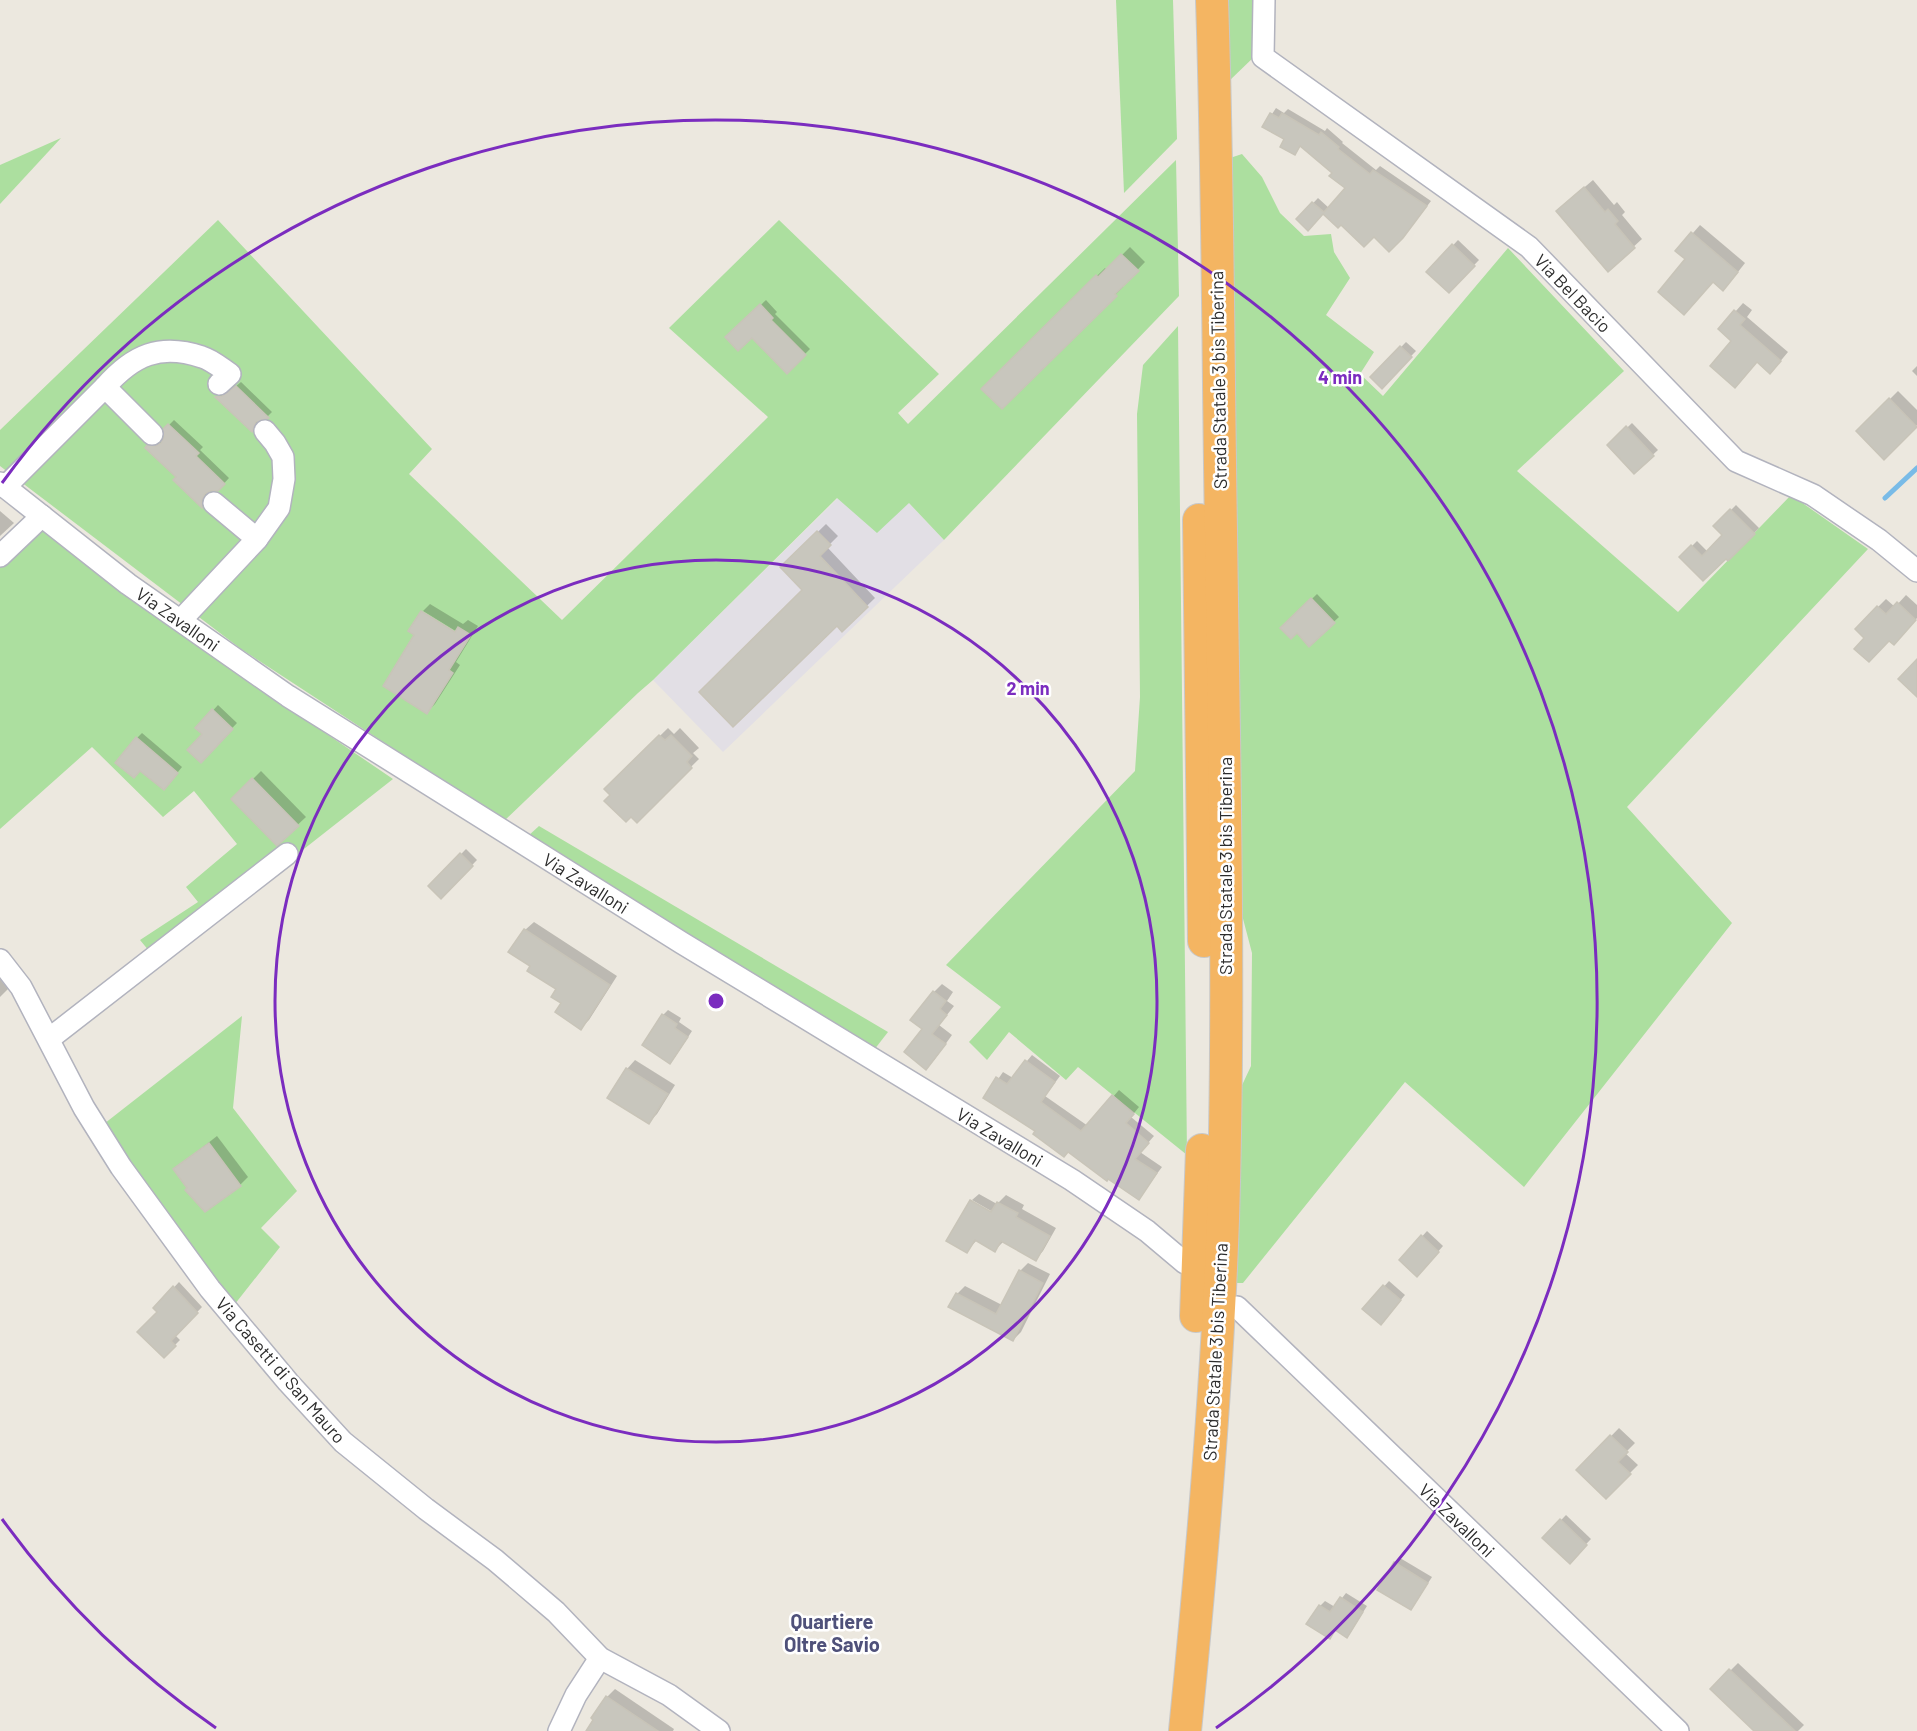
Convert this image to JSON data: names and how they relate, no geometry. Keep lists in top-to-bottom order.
{
  "streets": {
    "highway": ["Strada Statale 3 bis Tiberina"],
    "street": ["Via Bel Bacio", "Via Zavalloni", "Via Casetti di San Mauro"]
  },
  "districts": ["Quartiere Oltre Savio"],
  "rings": ["4 min", "2 min"]
}
